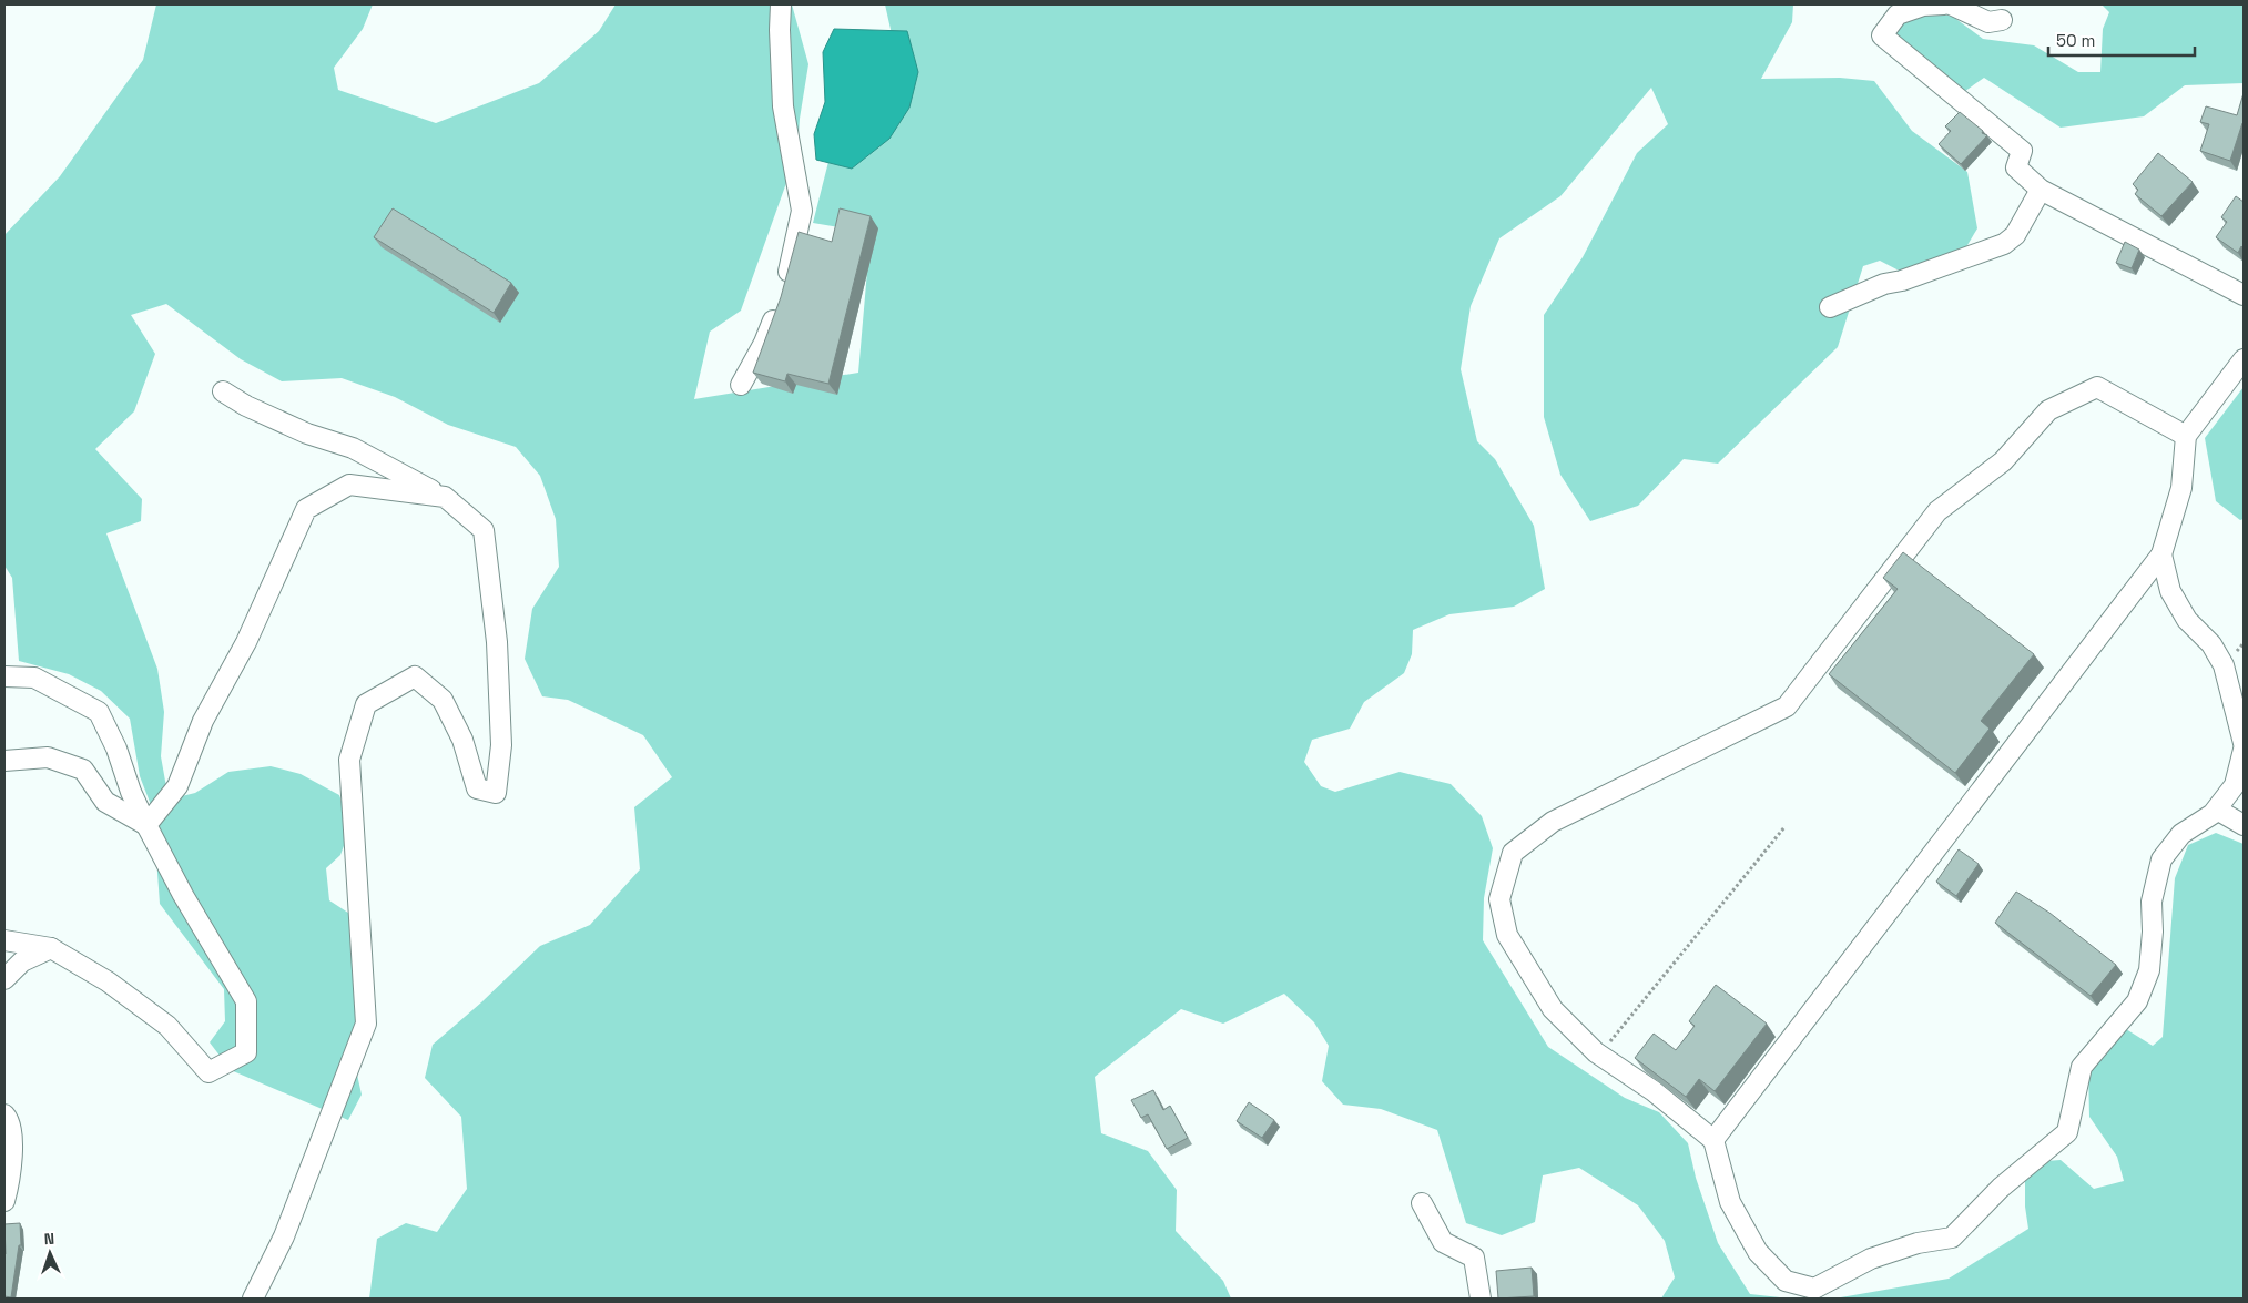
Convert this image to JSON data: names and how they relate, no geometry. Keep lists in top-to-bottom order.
{
  "scale_bar": "50 m",
  "north": "top"
}
